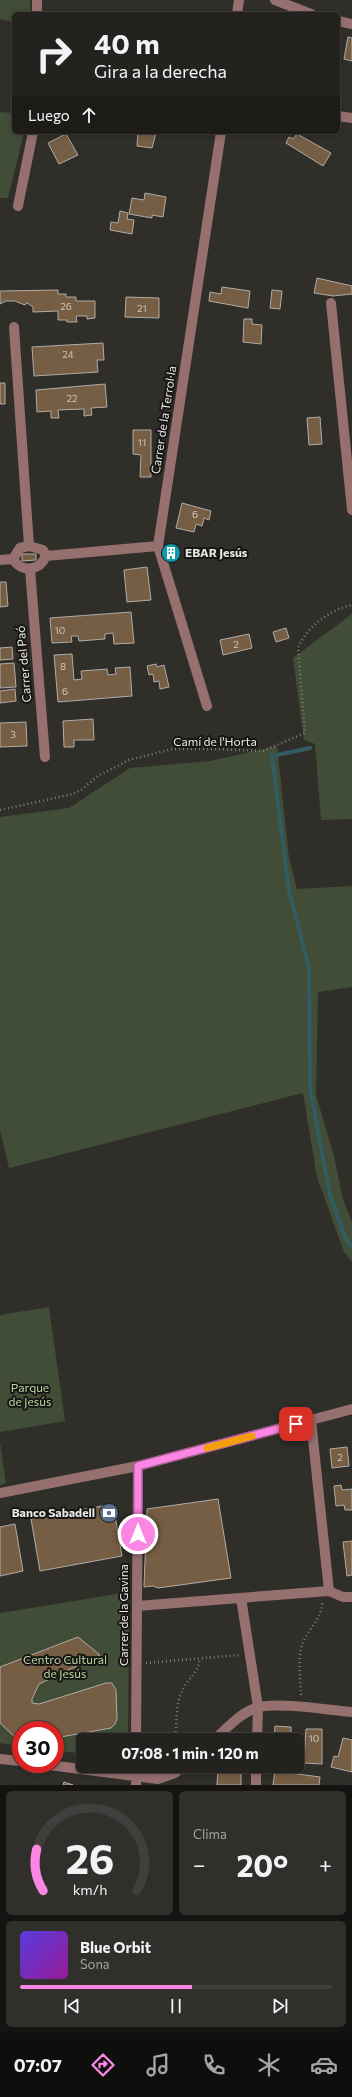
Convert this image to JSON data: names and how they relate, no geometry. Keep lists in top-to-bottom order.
{
  "streets": {
    "street": ["Carrer de la Terrol·la", "Carrer del Paó", "Carrer de la Gavina"],
    "path": ["Camí de l'Horta"]
  },
  "parks": ["Parque de Jesús", "Centro Cultural de Jesús"],
  "places": {
    "building": ["EBAR Jesús"],
    "bank": ["Banco Sabadell"]
  },
  "house_numbers": [
    "26",
    "21",
    "24",
    "22",
    "11",
    "6",
    "10",
    "2",
    "8",
    "6",
    "3",
    "2",
    "10"
  ],
  "page": {
    "turn": ["40 m", "Gira a la derecha"],
    "then": "Luego",
    "limit": "30",
    "trip": "07:08 · 1 min · 120 m",
    "tile": "Clima",
    "heat": ["−", "20°", "+"],
    "song": ["Blue Orbit", "Sona"],
    "tabs": "07:07",
    "gauge": ["26", "km/h"]
  }
}
